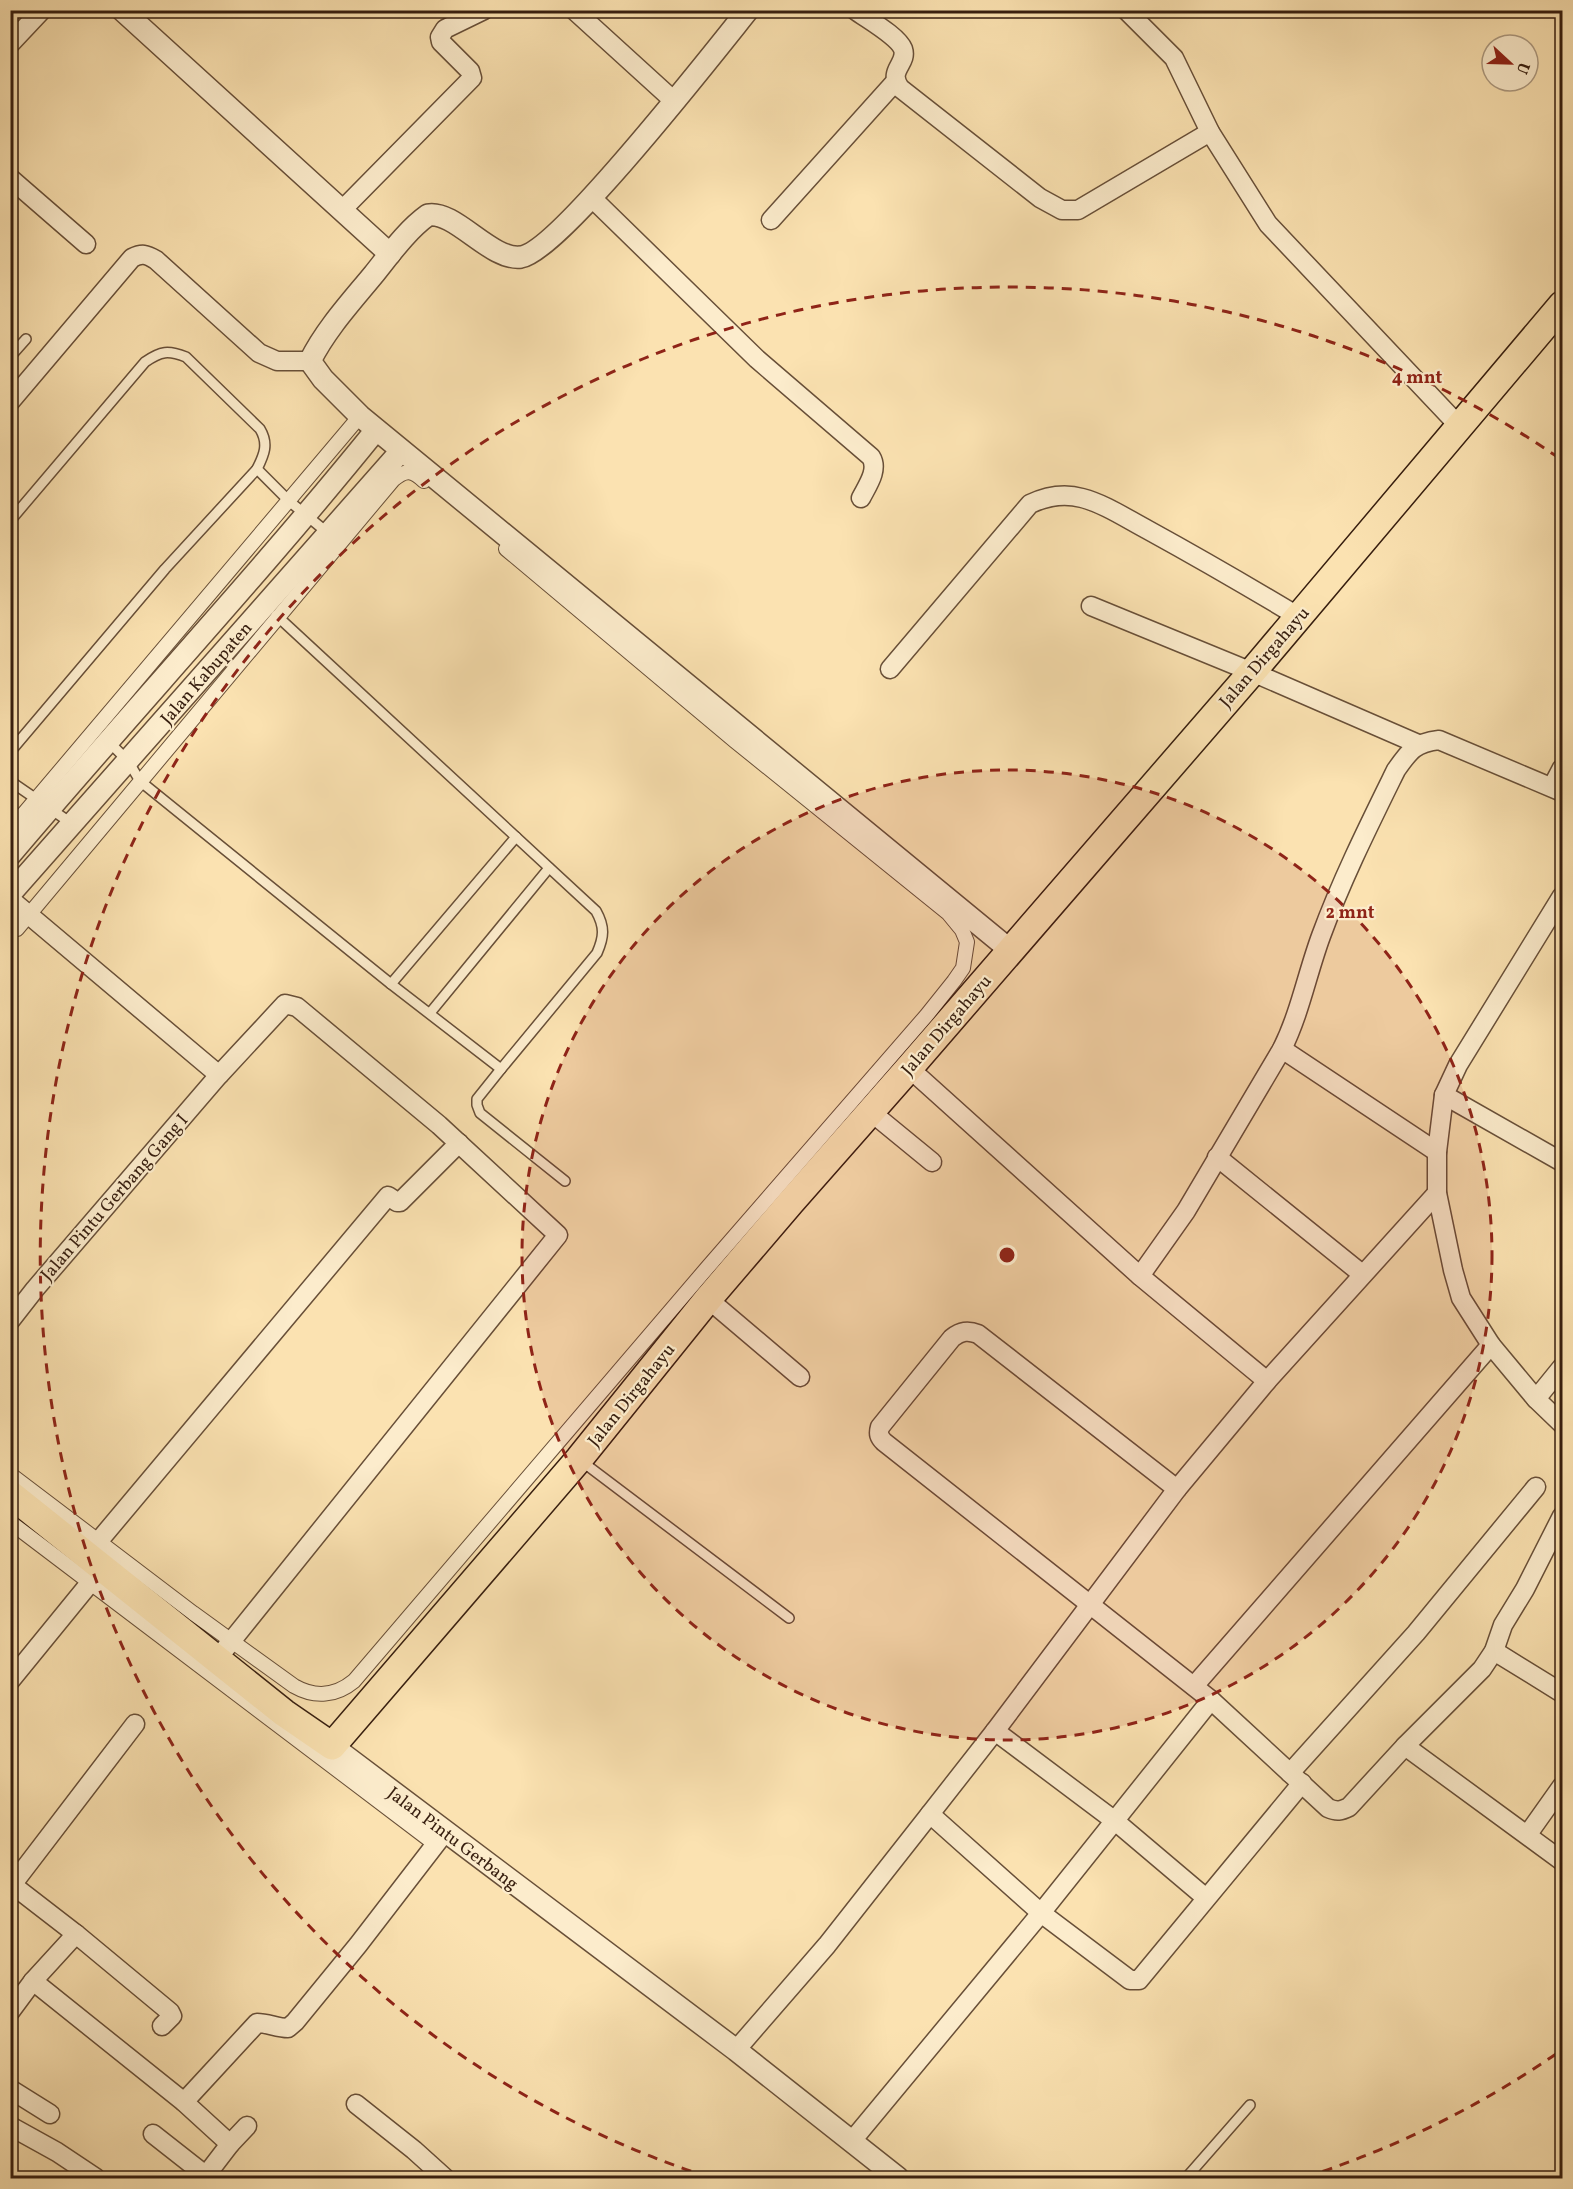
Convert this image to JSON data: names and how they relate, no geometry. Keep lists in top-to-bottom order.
{
  "streets": {
    "main road": ["Jalan Dirgahayu", "Jalan Pintu Gerbang"],
    "street": ["Jalan Kabupaten", "Jalan Pintu Gerbang Gang I"]
  },
  "crossings": [
    ["Jalan Dirgahayu", "Jalan Pintu Gerbang"]
  ],
  "north": "right",
  "rings": ["4 mnt", "2 mnt"]
}
